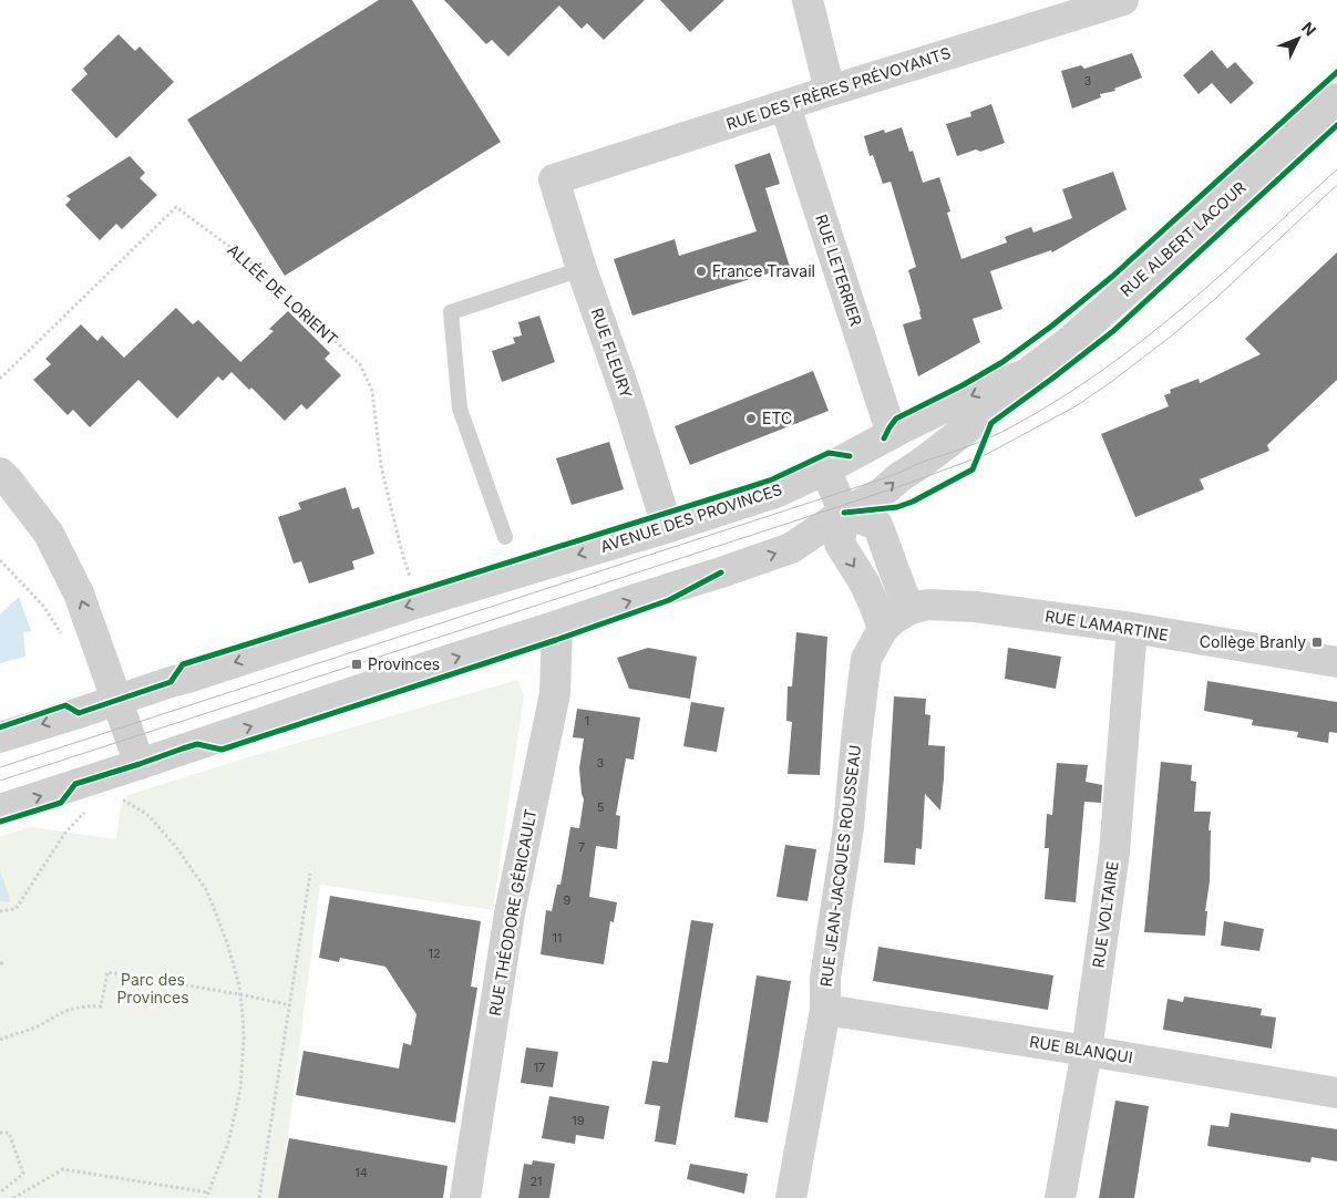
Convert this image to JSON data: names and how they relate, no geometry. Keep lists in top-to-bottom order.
{
  "streets": {
    "street": [
      "RUE DES FRÈRES PRÉVOYANTS",
      "RUE ALBERT LACOUR",
      "RUE LETERRIER",
      "RUE FLEURY",
      "AVENUE DES PROVINCES",
      "RUE LAMARTINE",
      "RUE JEAN-JACQUES ROUSSEAU",
      "RUE THÉODORE GÉRICAULT",
      "RUE VOLTAIRE",
      "RUE BLANQUI"
    ],
    "path": ["ALLÉE DE LORIENT"]
  },
  "crossings": [
    ["RUE DES FRÈRES PRÉVOYANTS", "RUE LETERRIER"],
    ["RUE DES FRÈRES PRÉVOYANTS", "RUE FLEURY"],
    ["RUE ALBERT LACOUR", "AVENUE DES PROVINCES"],
    ["RUE LETERRIER", "AVENUE DES PROVINCES"],
    ["ALLÉE DE LORIENT", "AVENUE DES PROVINCES"],
    ["RUE FLEURY", "AVENUE DES PROVINCES"],
    ["RUE LAMARTINE", "RUE JEAN-JACQUES ROUSSEAU"],
    ["RUE LAMARTINE", "RUE VOLTAIRE"],
    ["RUE JEAN-JACQUES ROUSSEAU", "RUE BLANQUI"],
    ["RUE VOLTAIRE", "RUE BLANQUI"]
  ],
  "parks": ["Parc des Provinces"],
  "places": {
    "other": ["France Travail", "ETC"],
    "transit": ["Collège Branly", "Provinces"]
  },
  "house_numbers": [
    "3",
    "1",
    "3",
    "5",
    "7",
    "9",
    "11",
    "12",
    "17",
    "19",
    "14",
    "21"
  ],
  "north": "top right"
}
